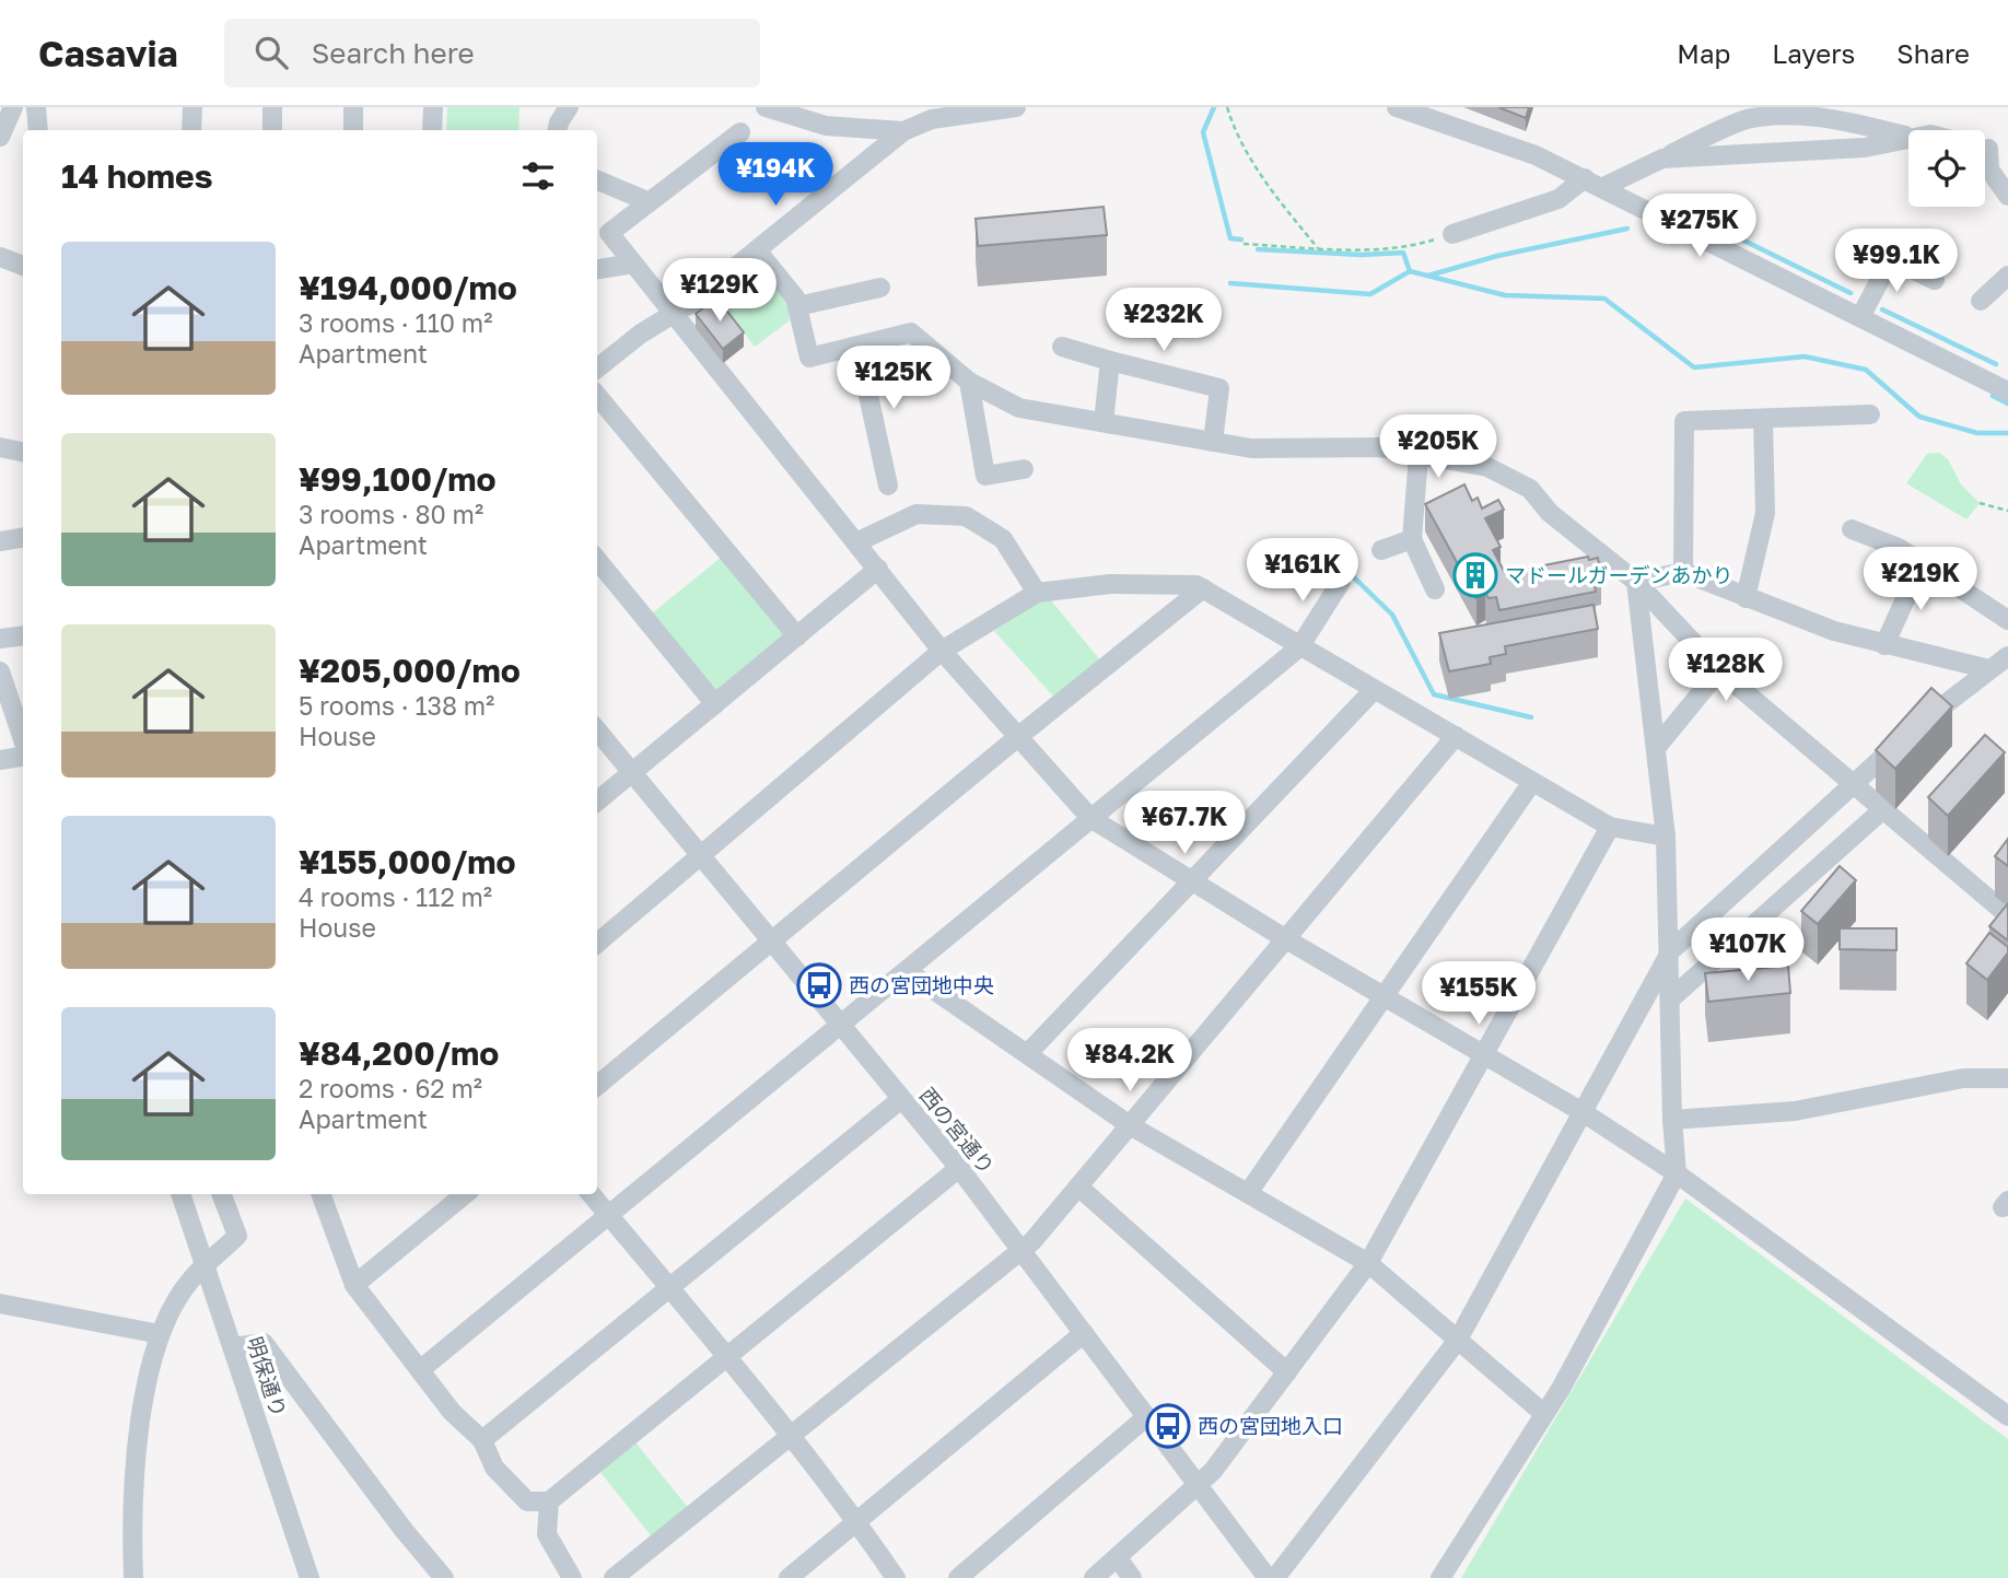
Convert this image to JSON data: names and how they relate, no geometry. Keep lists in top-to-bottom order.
{
  "streets": {
    "street": ["西の宮通り", "明保通り"]
  },
  "places": {
    "building": ["マドールガーデンあかり"],
    "bus stop": ["西の宮団地中央", "西の宮団地入口"]
  },
  "page": {
    "header": "Casavia",
    "search": "Search here",
    "nav": ["Map", "Layers", "Share"],
    "heading": "14 homes",
    "price": [
      "¥194K",
      "¥275K",
      "¥99.1K",
      "¥129K",
      "¥232K",
      "¥125K",
      "¥205K",
      "¥161K",
      "¥219K",
      "¥128K",
      "¥67.7K",
      "¥107K",
      "¥155K",
      "¥84.2K"
    ],
    "list": [
      {
        "name": "¥194,000/mo",
        "note": "3 rooms · 110 m² · Apartment"
      },
      {
        "name": "¥99,100/mo",
        "note": "3 rooms · 80 m² · Apartment"
      },
      {
        "name": "¥205,000/mo",
        "note": "5 rooms · 138 m² · House"
      },
      {
        "name": "¥155,000/mo",
        "note": "4 rooms · 112 m² · House"
      },
      {
        "name": "¥84,200/mo",
        "note": "2 rooms · 62 m² · Apartment"
      }
    ]
  }
}
